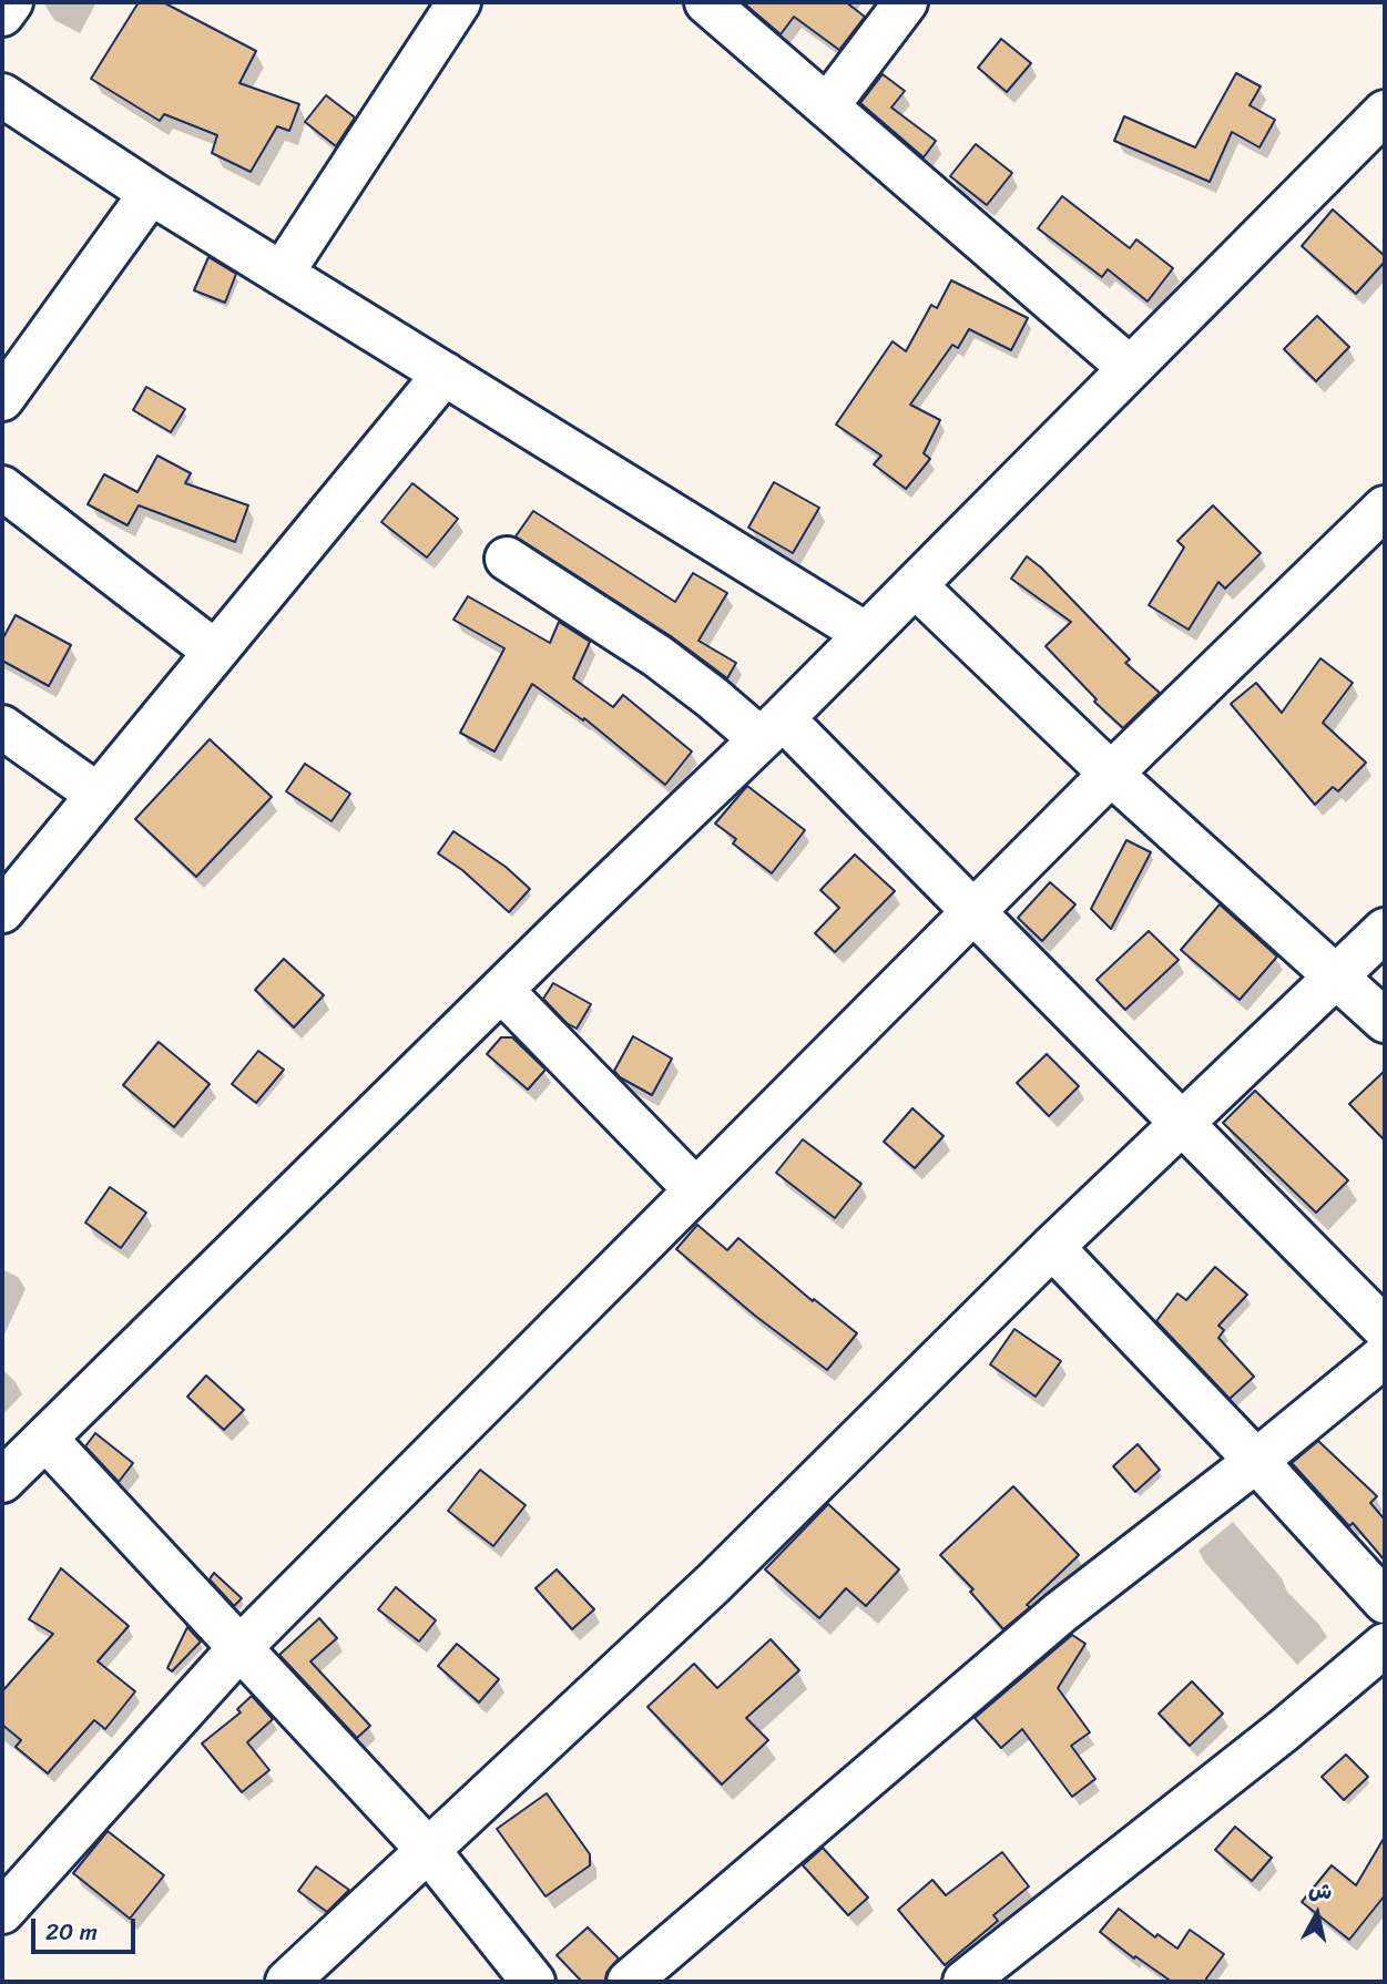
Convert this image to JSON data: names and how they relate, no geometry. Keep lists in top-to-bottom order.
{
  "scale_bar": "20 m",
  "north": "top"
}
